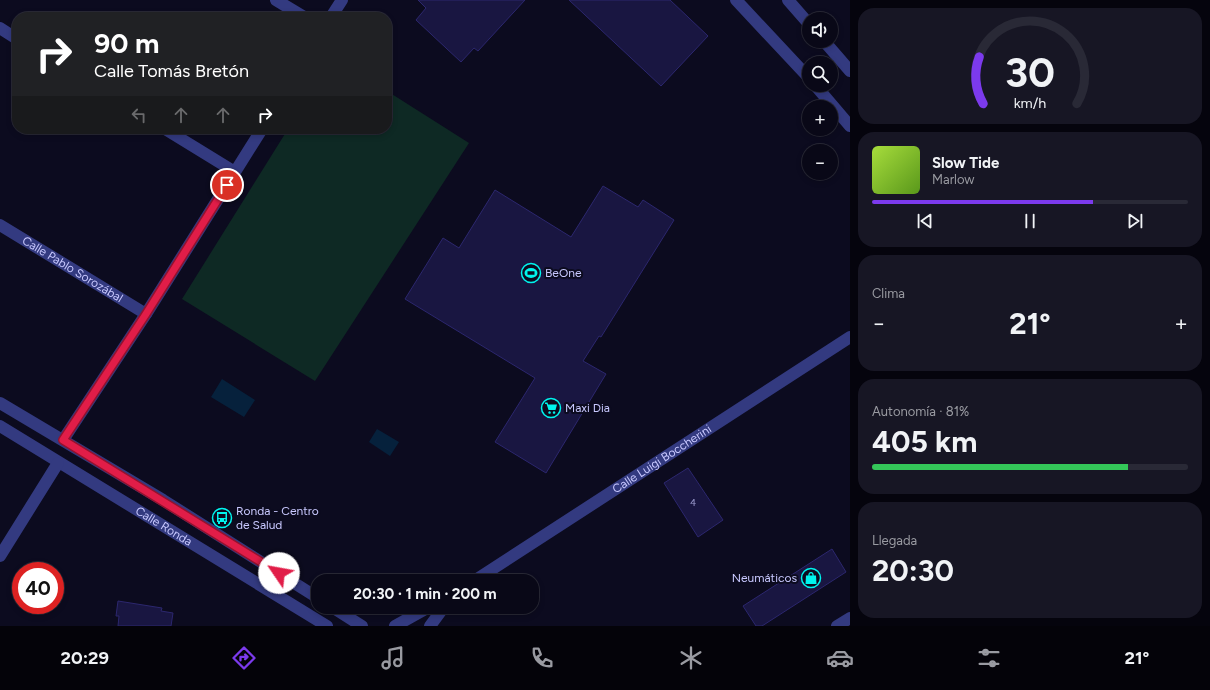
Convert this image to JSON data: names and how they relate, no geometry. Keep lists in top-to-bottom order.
{
  "streets": {
    "street": ["Calle Pablo Sorozábal", "Calle Luigi Boccherini", "Calle Ronda"]
  },
  "places": {
    "sports": ["BeOne"],
    "supermarket": ["Maxi Dia"],
    "bus stop": ["Ronda - Centro de Salud"],
    "shop": ["Neumáticos"]
  },
  "house_numbers": ["4"],
  "page": {
    "map_buttons": ["+", "−"],
    "turn": ["90 m", "Calle Tomás Bretón"],
    "song": ["Slow Tide", "Marlow"],
    "tile": [
      "Clima",
      ["Autonomía · 81%", "405 km"],
      ["Llegada", "20:30"]
    ],
    "heat": ["−", "21°", "+"],
    "limit": "40",
    "trip": "20:30 · 1 min · 200 m",
    "tabs": ["20:29", "21°"],
    "gauge": ["30", "km/h"]
  }
}
